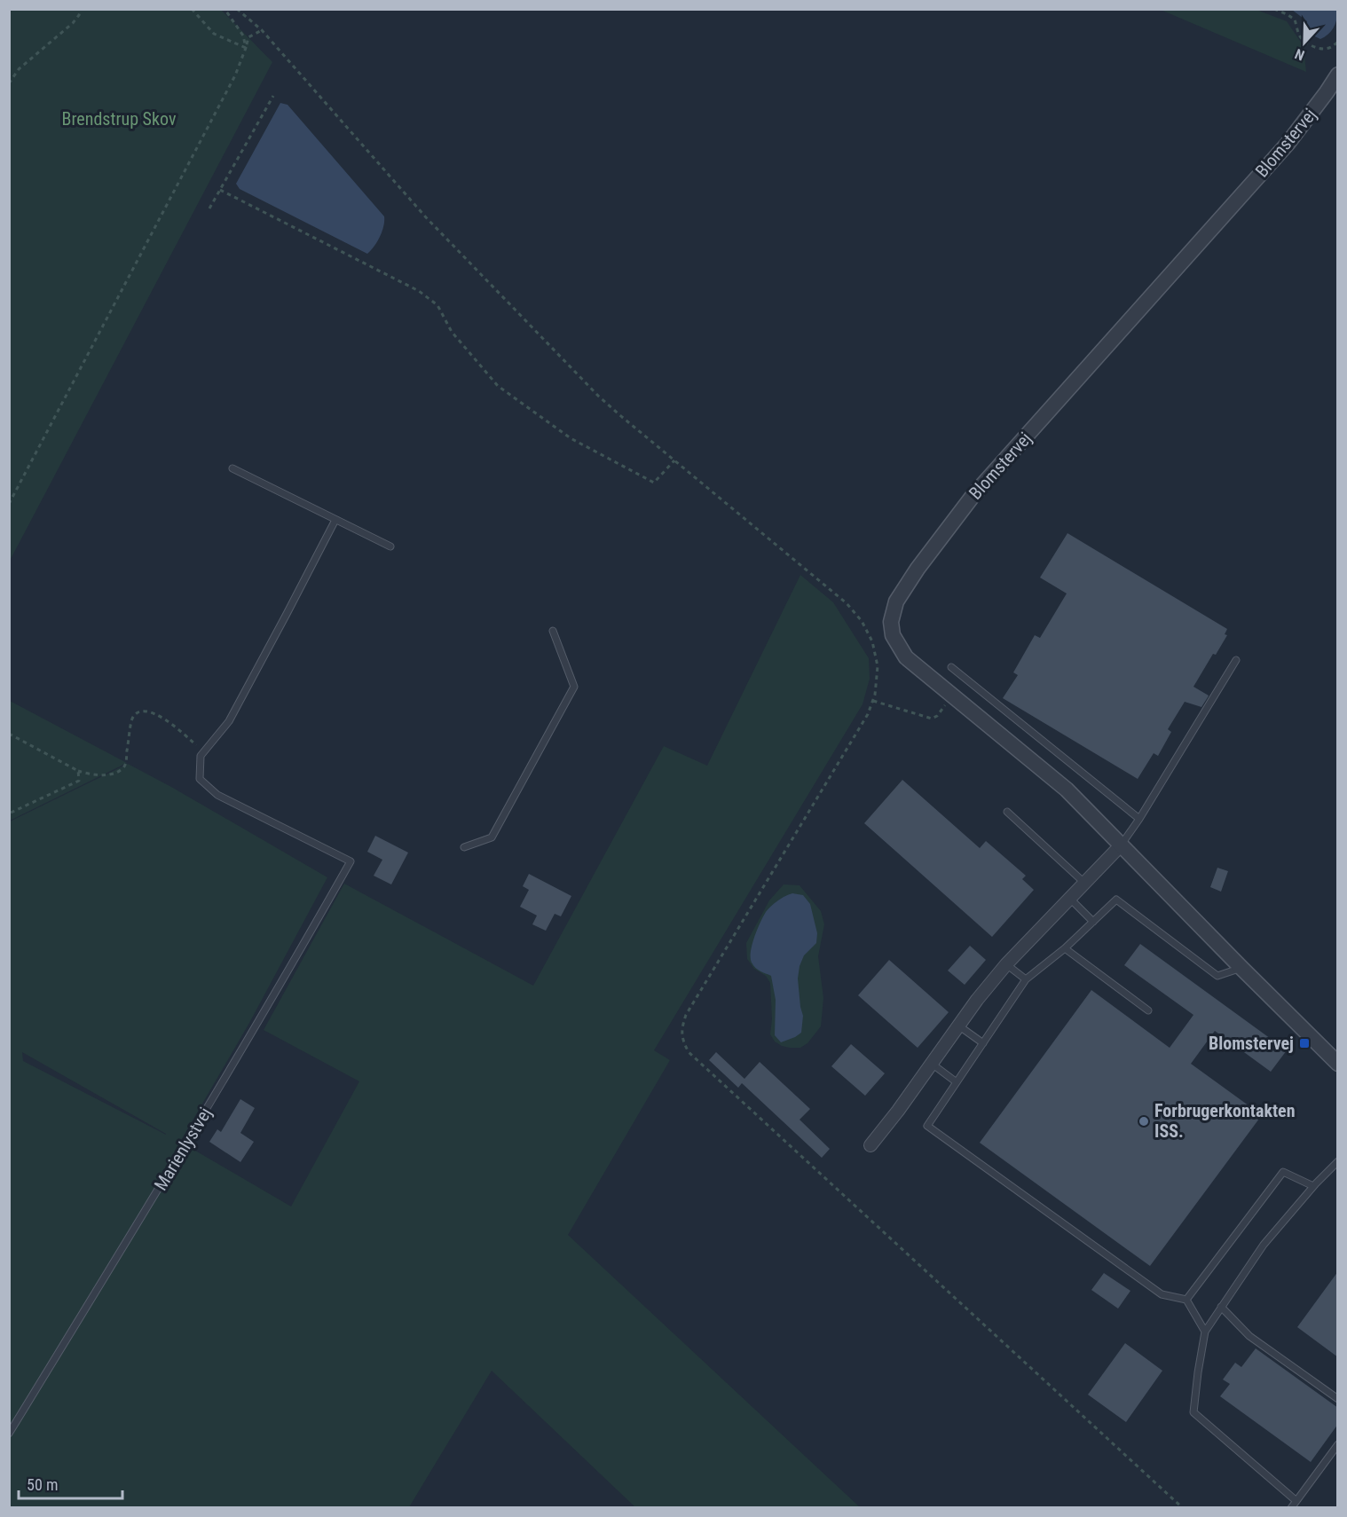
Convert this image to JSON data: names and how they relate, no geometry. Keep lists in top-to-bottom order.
{
  "streets": {
    "street": ["Blomstervej"],
    "lane": ["Marienlystvej"]
  },
  "parks": ["Brendstrup Skov"],
  "places": {
    "transit": ["Blomstervej"],
    "other": ["Forbrugerkontakten ISS."]
  },
  "scale_bar": "50 m",
  "north": "bottom"
}
